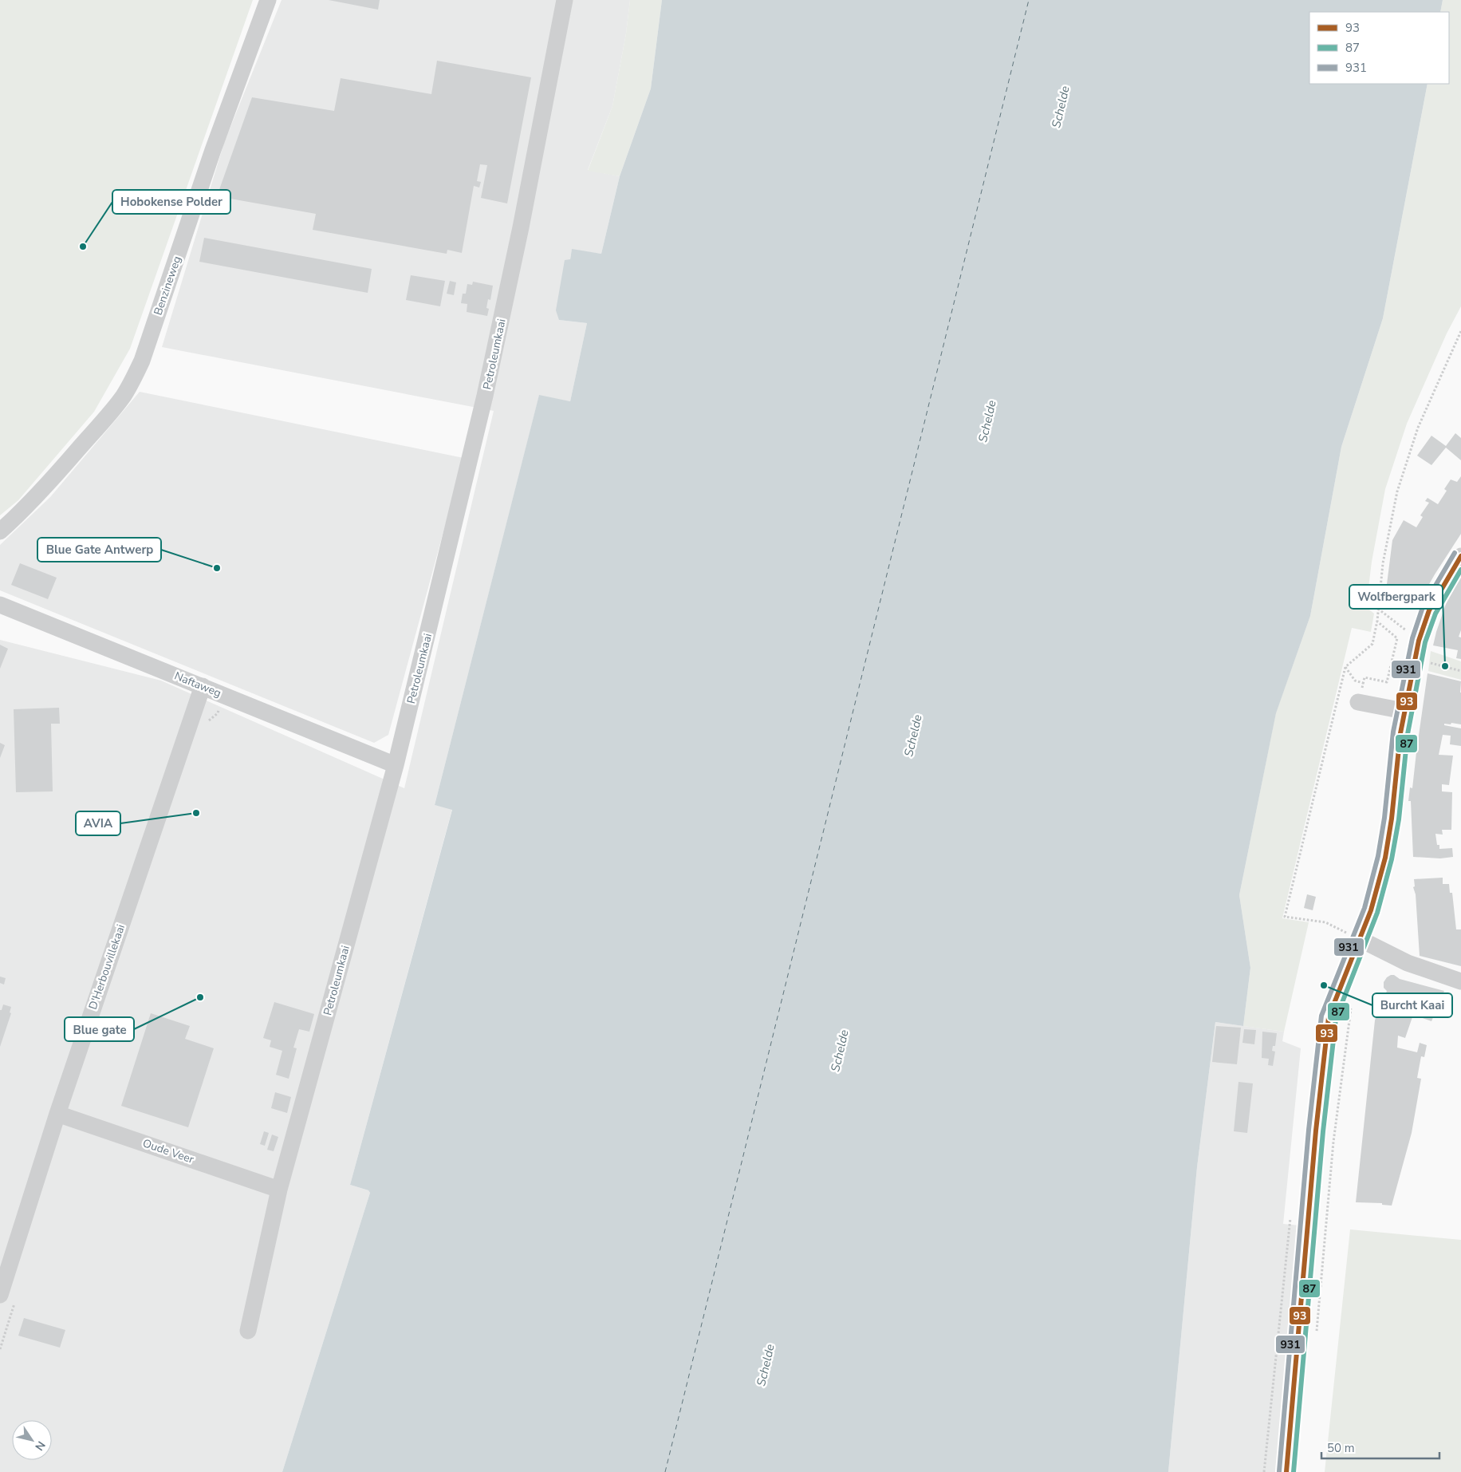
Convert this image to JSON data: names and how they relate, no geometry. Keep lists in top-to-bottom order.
{
  "streets": {
    "street": [
      "Benzineweg",
      "Petroleumkaai",
      "Naftaweg",
      "D'Herbouvillekaai",
      "Oude Veer"
    ]
  },
  "crossings": [
    ["Petroleumkaai", "Naftaweg"],
    ["Petroleumkaai", "Oude Veer"],
    ["Naftaweg", "D'Herbouvillekaai"],
    ["D'Herbouvillekaai", "Oude Veer"]
  ],
  "water": ["Schelde"],
  "places": [
    "Hobokense Polder",
    "Blue Gate Antwerp",
    "Wolfbergpark",
    "AVIA",
    "Burcht Kaai",
    "Blue gate"
  ],
  "lines": ["transit line 931", "transit line 93", "transit line 87"],
  "legend": ["93", "87", "931"],
  "scale_bar": "50 m",
  "north": "bottom right"
}
